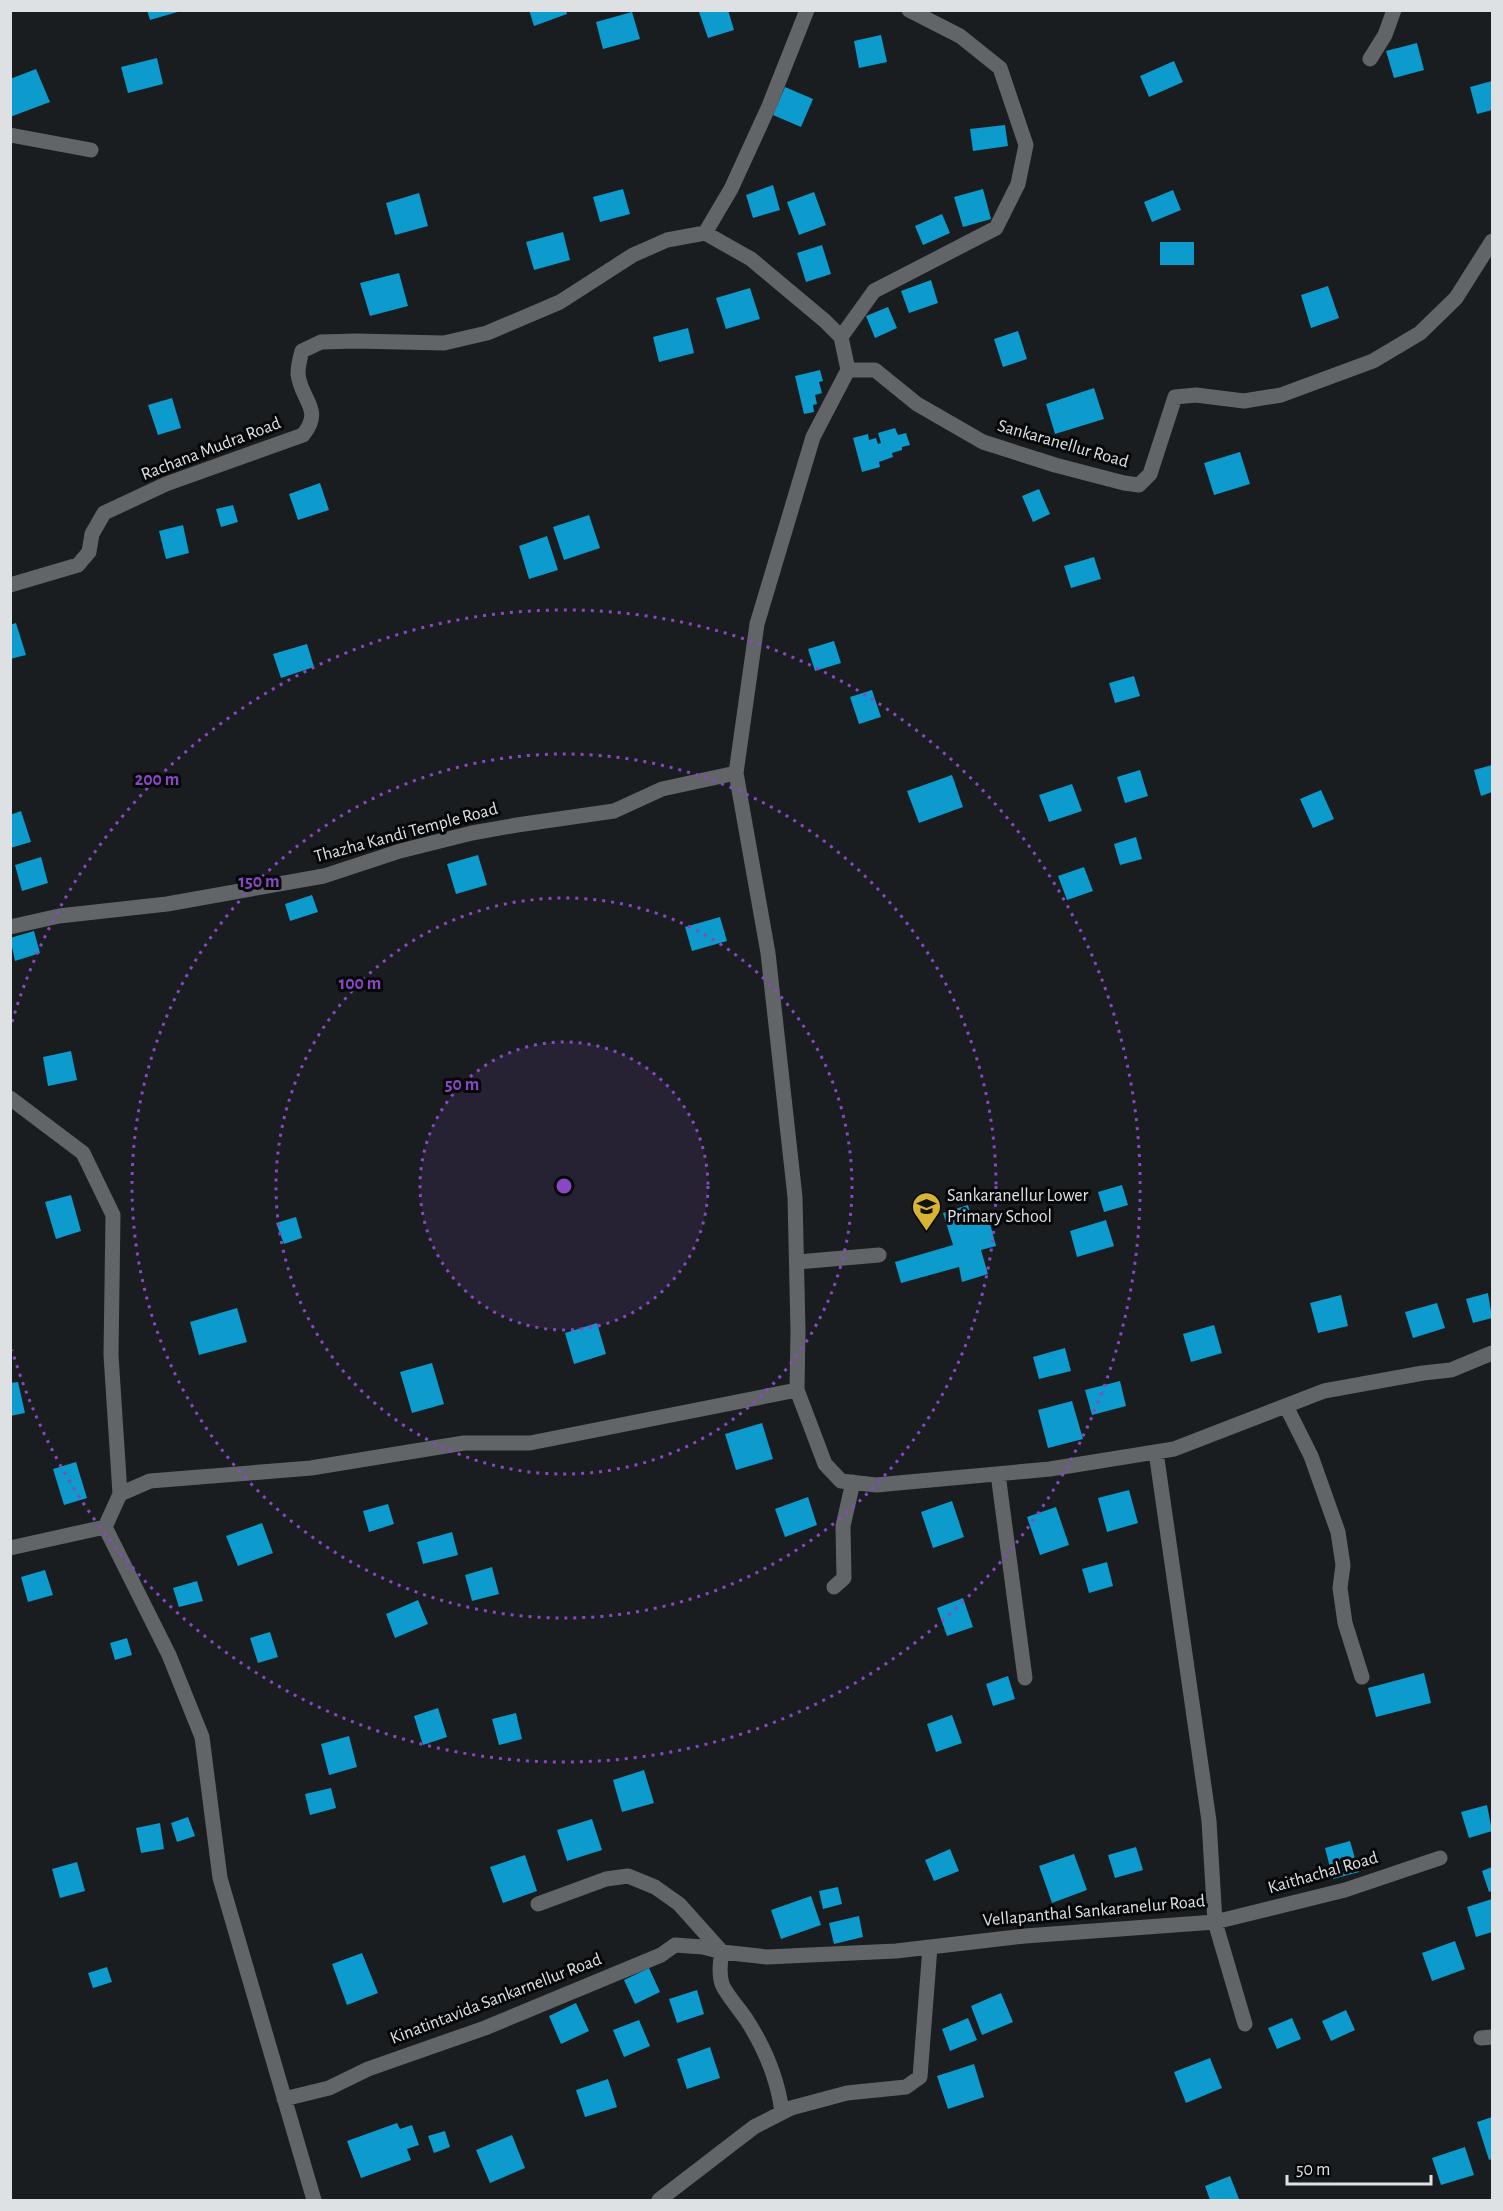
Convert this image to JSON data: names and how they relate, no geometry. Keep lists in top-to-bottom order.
{
  "streets": {
    "street": [
      "Sankaranellur Road",
      "Rachana Mudra Road",
      "Thazha Kandi Temple Road",
      "Kaithachal Road",
      "Vellapanthal Sankaranelur Road",
      "Kinatintavida Sankarnellur Road"
    ]
  },
  "crossings": [
    ["Kaithachal Road", "Vellapanthal Sankaranelur Road"],
    ["Vellapanthal Sankaranelur Road", "Kinatintavida Sankarnellur Road"]
  ],
  "places": {
    "school or university": ["Sankaranellur Lower Primary School"]
  },
  "scale_bar": "50 m",
  "rings": [
    "200 m",
    "150 m",
    "100 m",
    "50 m"
  ]
}
